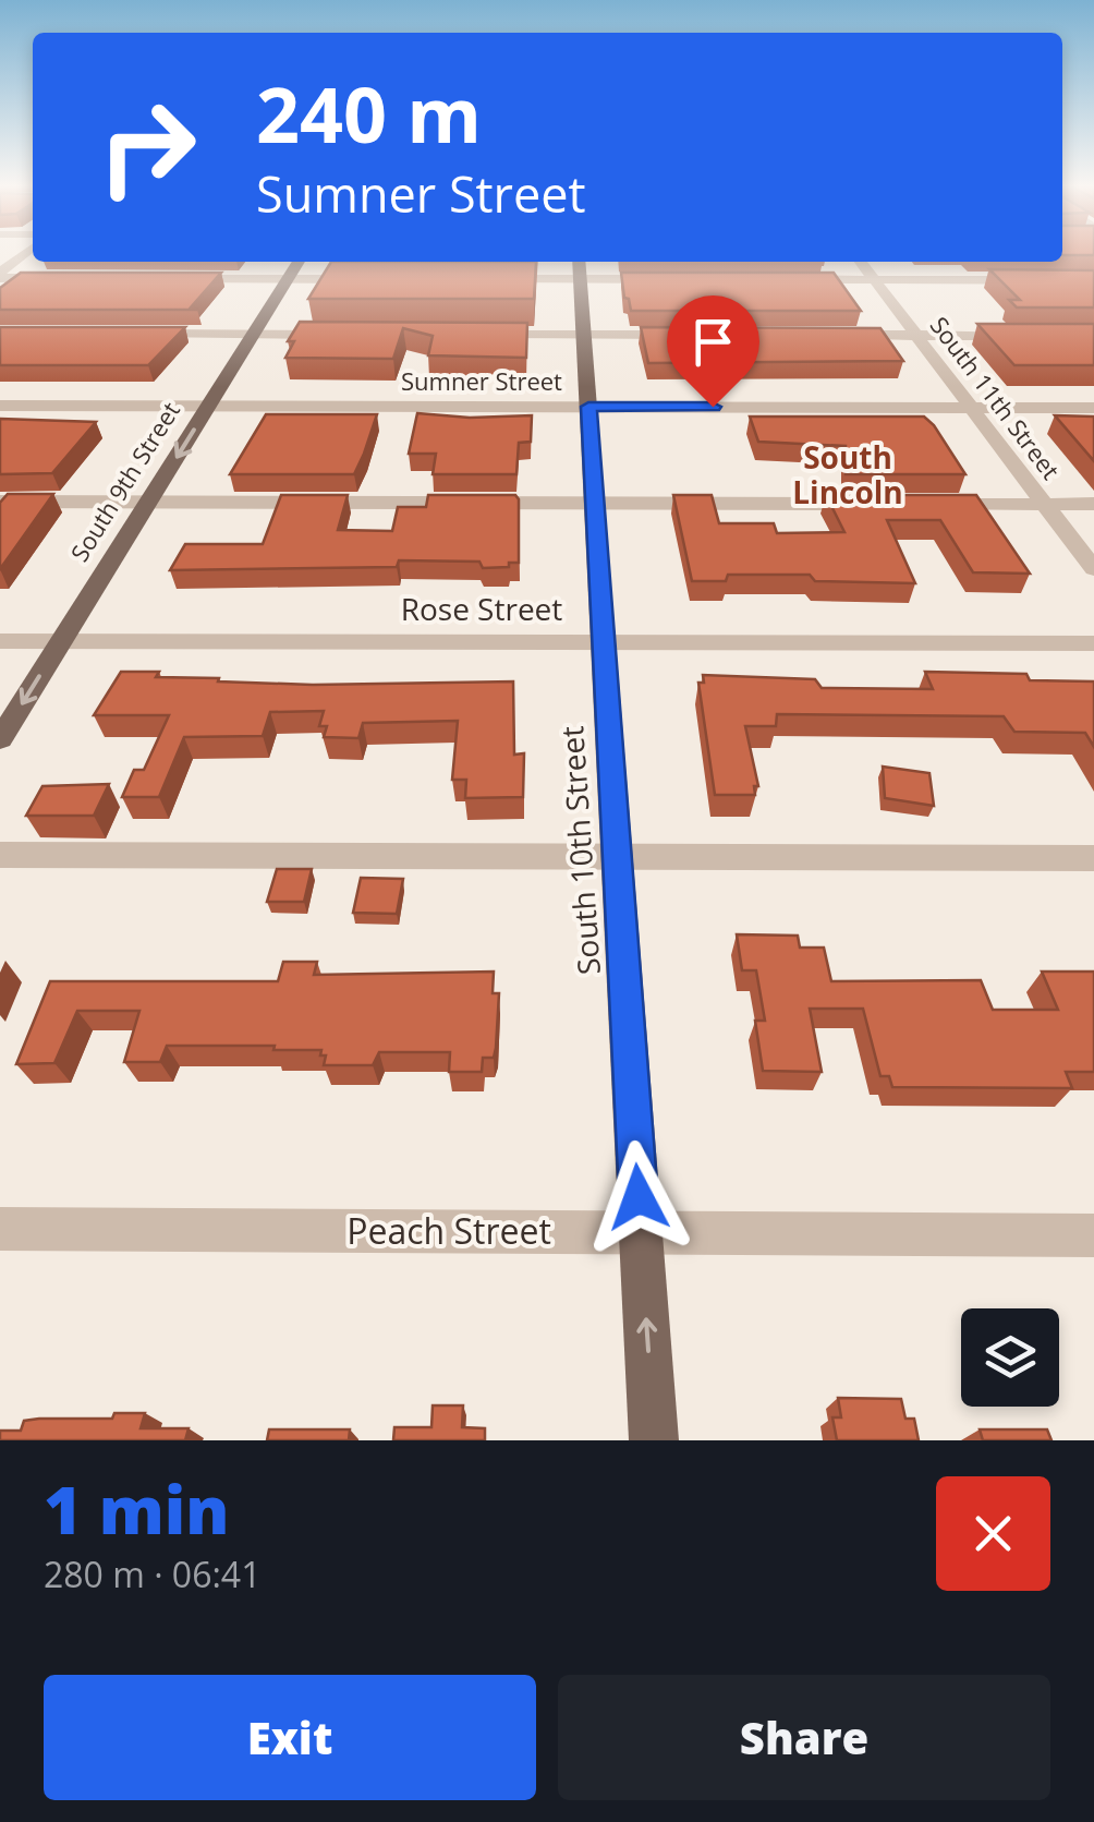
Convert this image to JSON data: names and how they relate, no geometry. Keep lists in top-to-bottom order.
{
  "streets": {
    "main road": ["South 9th Street", "South 10th Street"],
    "street": [
      "Sumner Street",
      "South 11th Street",
      "Rose Street",
      "Peach Street"
    ]
  },
  "crossings": [
    ["Sumner Street", "South 11th Street"],
    ["Sumner Street", "South 9th Street"],
    ["Sumner Street", "South 10th Street"],
    ["South 9th Street", "Rose Street"],
    ["Rose Street", "South 10th Street"],
    ["South 10th Street", "Peach Street"]
  ],
  "one_way": ["South 9th Street"],
  "districts": ["South Lincoln"],
  "page": {
    "turn": ["240 m", "Sumner Street"],
    "heading": ["1 min", "280 m · 06:41"],
    "buttons": ["Exit", "Share"]
  }
}
